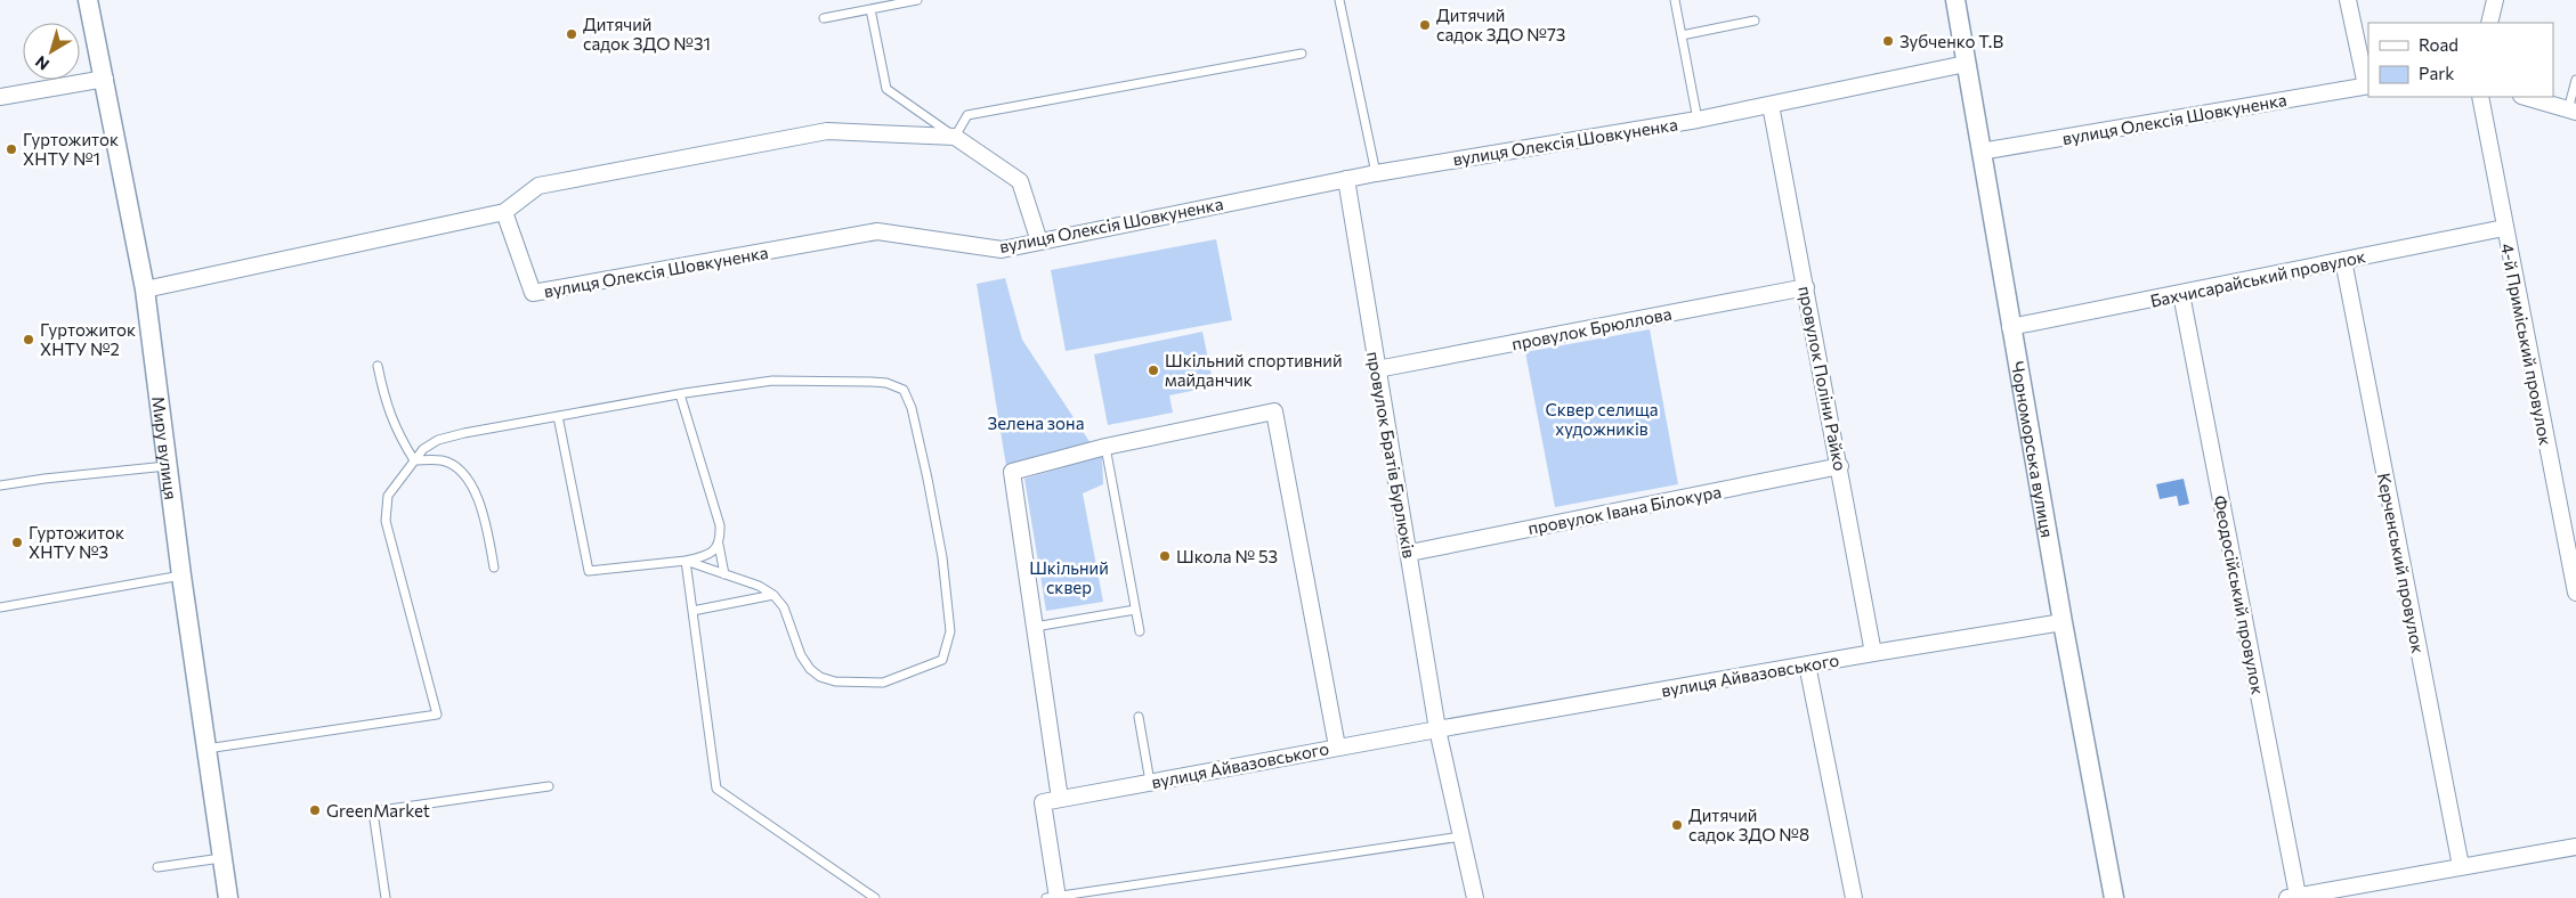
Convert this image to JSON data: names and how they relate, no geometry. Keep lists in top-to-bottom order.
{
  "streets": {
    "street": [
      "вулиця Олексія Шовкуненка",
      "Бахчисарайський провулок",
      "провулок Брюллова",
      "4-й Приміський провулок",
      "провулок Поліни Райко",
      "Миру вулиця",
      "Чорноморська вулиця",
      "провулок Братів Бурлюків",
      "провулок Івана Білокура",
      "Керченський провулок",
      "Феодосійський провулок",
      "вулиця Айвазовського"
    ]
  },
  "crossings": [
    ["вулиця Олексія Шовкуненка", "провулок Поліни Райко"],
    ["вулиця Олексія Шовкуненка", "Чорноморська вулиця"],
    ["вулиця Олексія Шовкуненка", "провулок Братів Бурлюків"],
    ["Бахчисарайський провулок", "4-й Приміський провулок"],
    ["Бахчисарайський провулок", "Чорноморська вулиця"],
    ["Бахчисарайський провулок", "Керченський провулок"],
    ["Бахчисарайський провулок", "Феодосійський провулок"],
    ["провулок Брюллова", "провулок Поліни Райко"],
    ["провулок Брюллова", "провулок Братів Бурлюків"],
    ["провулок Поліни Райко", "провулок Івана Білокура"],
    ["провулок Поліни Райко", "вулиця Айвазовського"],
    ["Чорноморська вулиця", "вулиця Айвазовського"],
    ["провулок Братів Бурлюків", "провулок Івана Білокура"],
    ["провулок Братів Бурлюків", "вулиця Айвазовського"]
  ],
  "parks": ["Сквер селища художників", "Зелена зона", "Шкільний сквер"],
  "places": [
    "Дитячий садок ЗДО №73",
    "Дитячий садок ЗДО №31",
    "Зубченко Т.В",
    "Гуртожиток ХНТУ №1",
    "Гуртожиток ХНТУ №2",
    "Шкільний спортивний майданчик",
    "Гуртожиток ХНТУ №3",
    "Школа № 53",
    "GreenMarket",
    "Дитячий садок ЗДО №8"
  ],
  "legend": ["Road", "Park"],
  "north": "bottom left"
}
